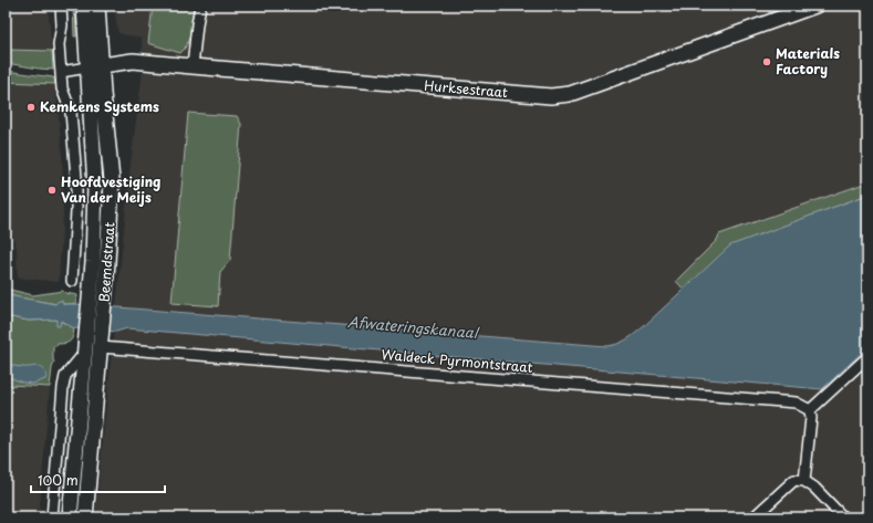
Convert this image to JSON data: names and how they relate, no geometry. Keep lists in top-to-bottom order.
{
  "streets": {
    "main road": ["Hurksestraat", "Beemdstraat"],
    "street": ["Waldeck Pyrmontstraat"]
  },
  "crossings": [
    ["Hurksestraat", "Beemdstraat"],
    ["Beemdstraat", "Waldeck Pyrmontstraat"]
  ],
  "water": ["Afwateringskanaal"],
  "places": ["Materials Factory", "Kemkens Systems", "Hoofdvestiging Van der Meijs"],
  "scale_bar": "100 m"
}
